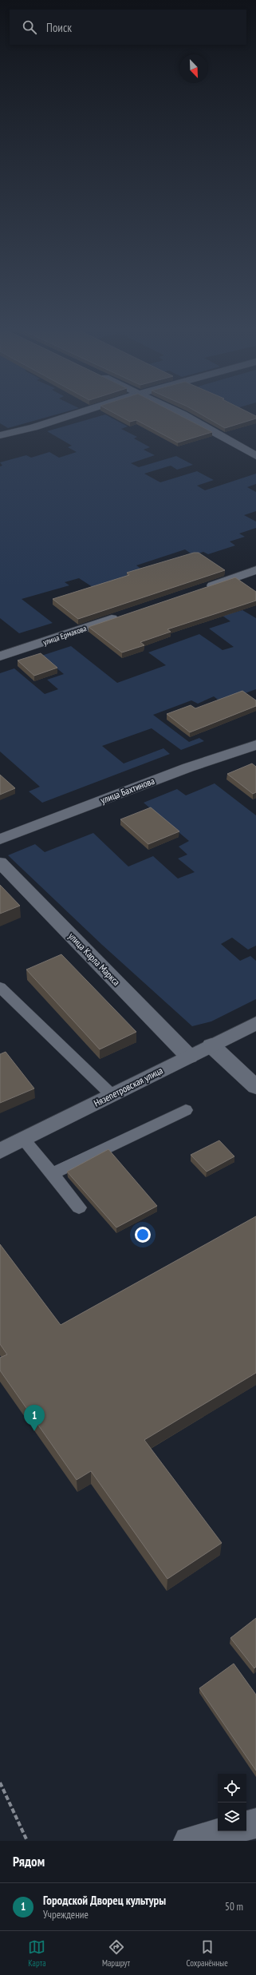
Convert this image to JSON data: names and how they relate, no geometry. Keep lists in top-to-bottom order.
{
  "streets": {
    "street": [
      "улица Ермакова",
      "улица Бахтинова",
      "улица Карла Маркса",
      "Нязепетровская улица"
    ]
  },
  "crossings": [
    ["улица Карла Маркса", "Нязепетровская улица"]
  ],
  "north": "bottom right",
  "page": {
    "search": "Поиск",
    "pins": "1",
    "heading": "Рядом",
    "list": [
      {
        "mark": "1",
        "name": "Городской Дворец культуры",
        "note": "Учреждение",
        "value": "50 m"
      }
    ],
    "nav": ["Карта", "Маршрут", "Сохранённые"]
  }
}
